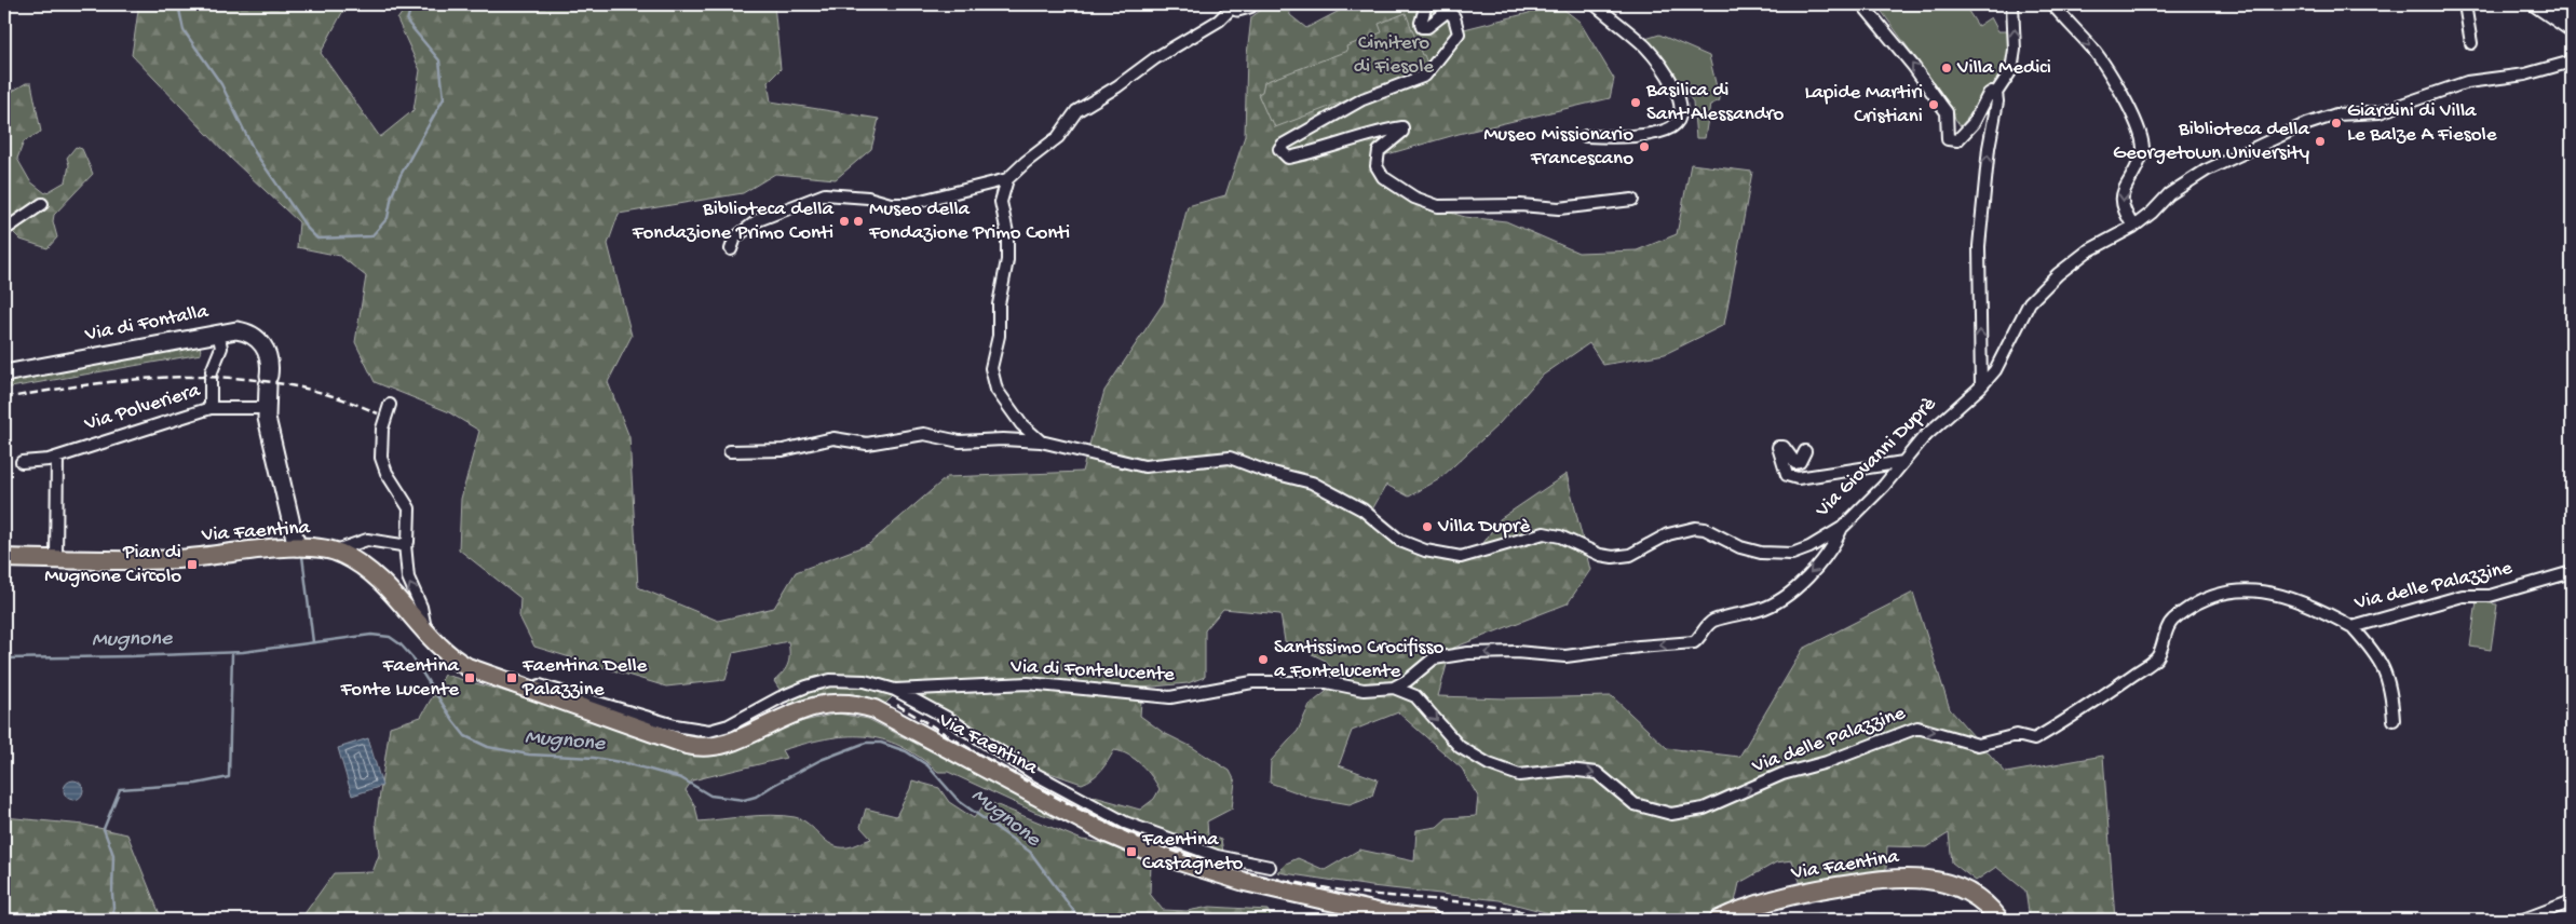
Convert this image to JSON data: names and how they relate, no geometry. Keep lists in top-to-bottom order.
{
  "streets": {
    "main road": ["Via Faentina"],
    "street": [
      "Via di Fontalla",
      "Via Polveriera",
      "Via Giovanni Duprè",
      "Via delle Palazzine",
      "Via di Fontelucente"
    ]
  },
  "crossings": [
    ["Via di Fontalla", "Via Polveriera"],
    ["Via Faentina", "Via di Fontelucente"],
    ["Via delle Palazzine", "Via di Fontelucente"]
  ],
  "one_way": ["Via delle Palazzine"],
  "water": ["Mugnone"],
  "parks": ["Cimitero di Fiesole"],
  "places": {
    "other": [
      "Villa Medici",
      "Basilica di Sant'Alessandro",
      "Lapide Martiri Cristiani",
      "Giardini di Villa Le Balze A Fiesole",
      "Biblioteca della Georgetown University",
      "Museo Missionario Francescano",
      "Biblioteca della Fondazione Primo Conti",
      "Museo della Fondazione Primo Conti",
      "Villa Duprè",
      "Santissimo Crocifisso a Fontelucente"
    ],
    "transit": [
      "Pian di Mugnone Circolo",
      "Faentina Fonte Lucente",
      "Faentina Delle Palazzine",
      "Faentina Castagneto"
    ]
  }
}
